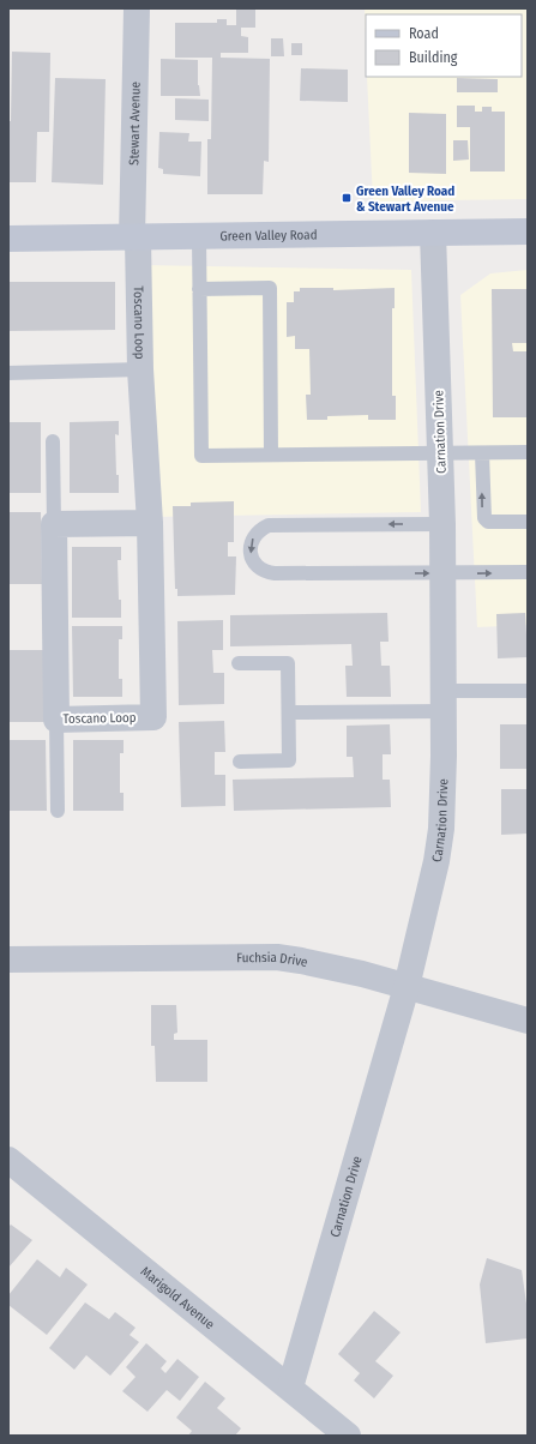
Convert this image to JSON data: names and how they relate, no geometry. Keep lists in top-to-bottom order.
{
  "streets": {
    "main road": ["Green Valley Road"],
    "street": [
      "Stewart Avenue",
      "Toscano Loop",
      "Carnation Drive",
      "Fuchsia Drive",
      "Marigold Avenue"
    ]
  },
  "crossings": [
    ["Stewart Avenue", "Green Valley Road"],
    ["Stewart Avenue", "Toscano Loop"],
    ["Green Valley Road", "Toscano Loop"],
    ["Green Valley Road", "Carnation Drive"],
    ["Carnation Drive", "Fuchsia Drive"],
    ["Carnation Drive", "Marigold Avenue"]
  ],
  "places": {
    "transit": ["Green Valley Road & Stewart Avenue"]
  },
  "legend": ["Road", "Building"]
}
